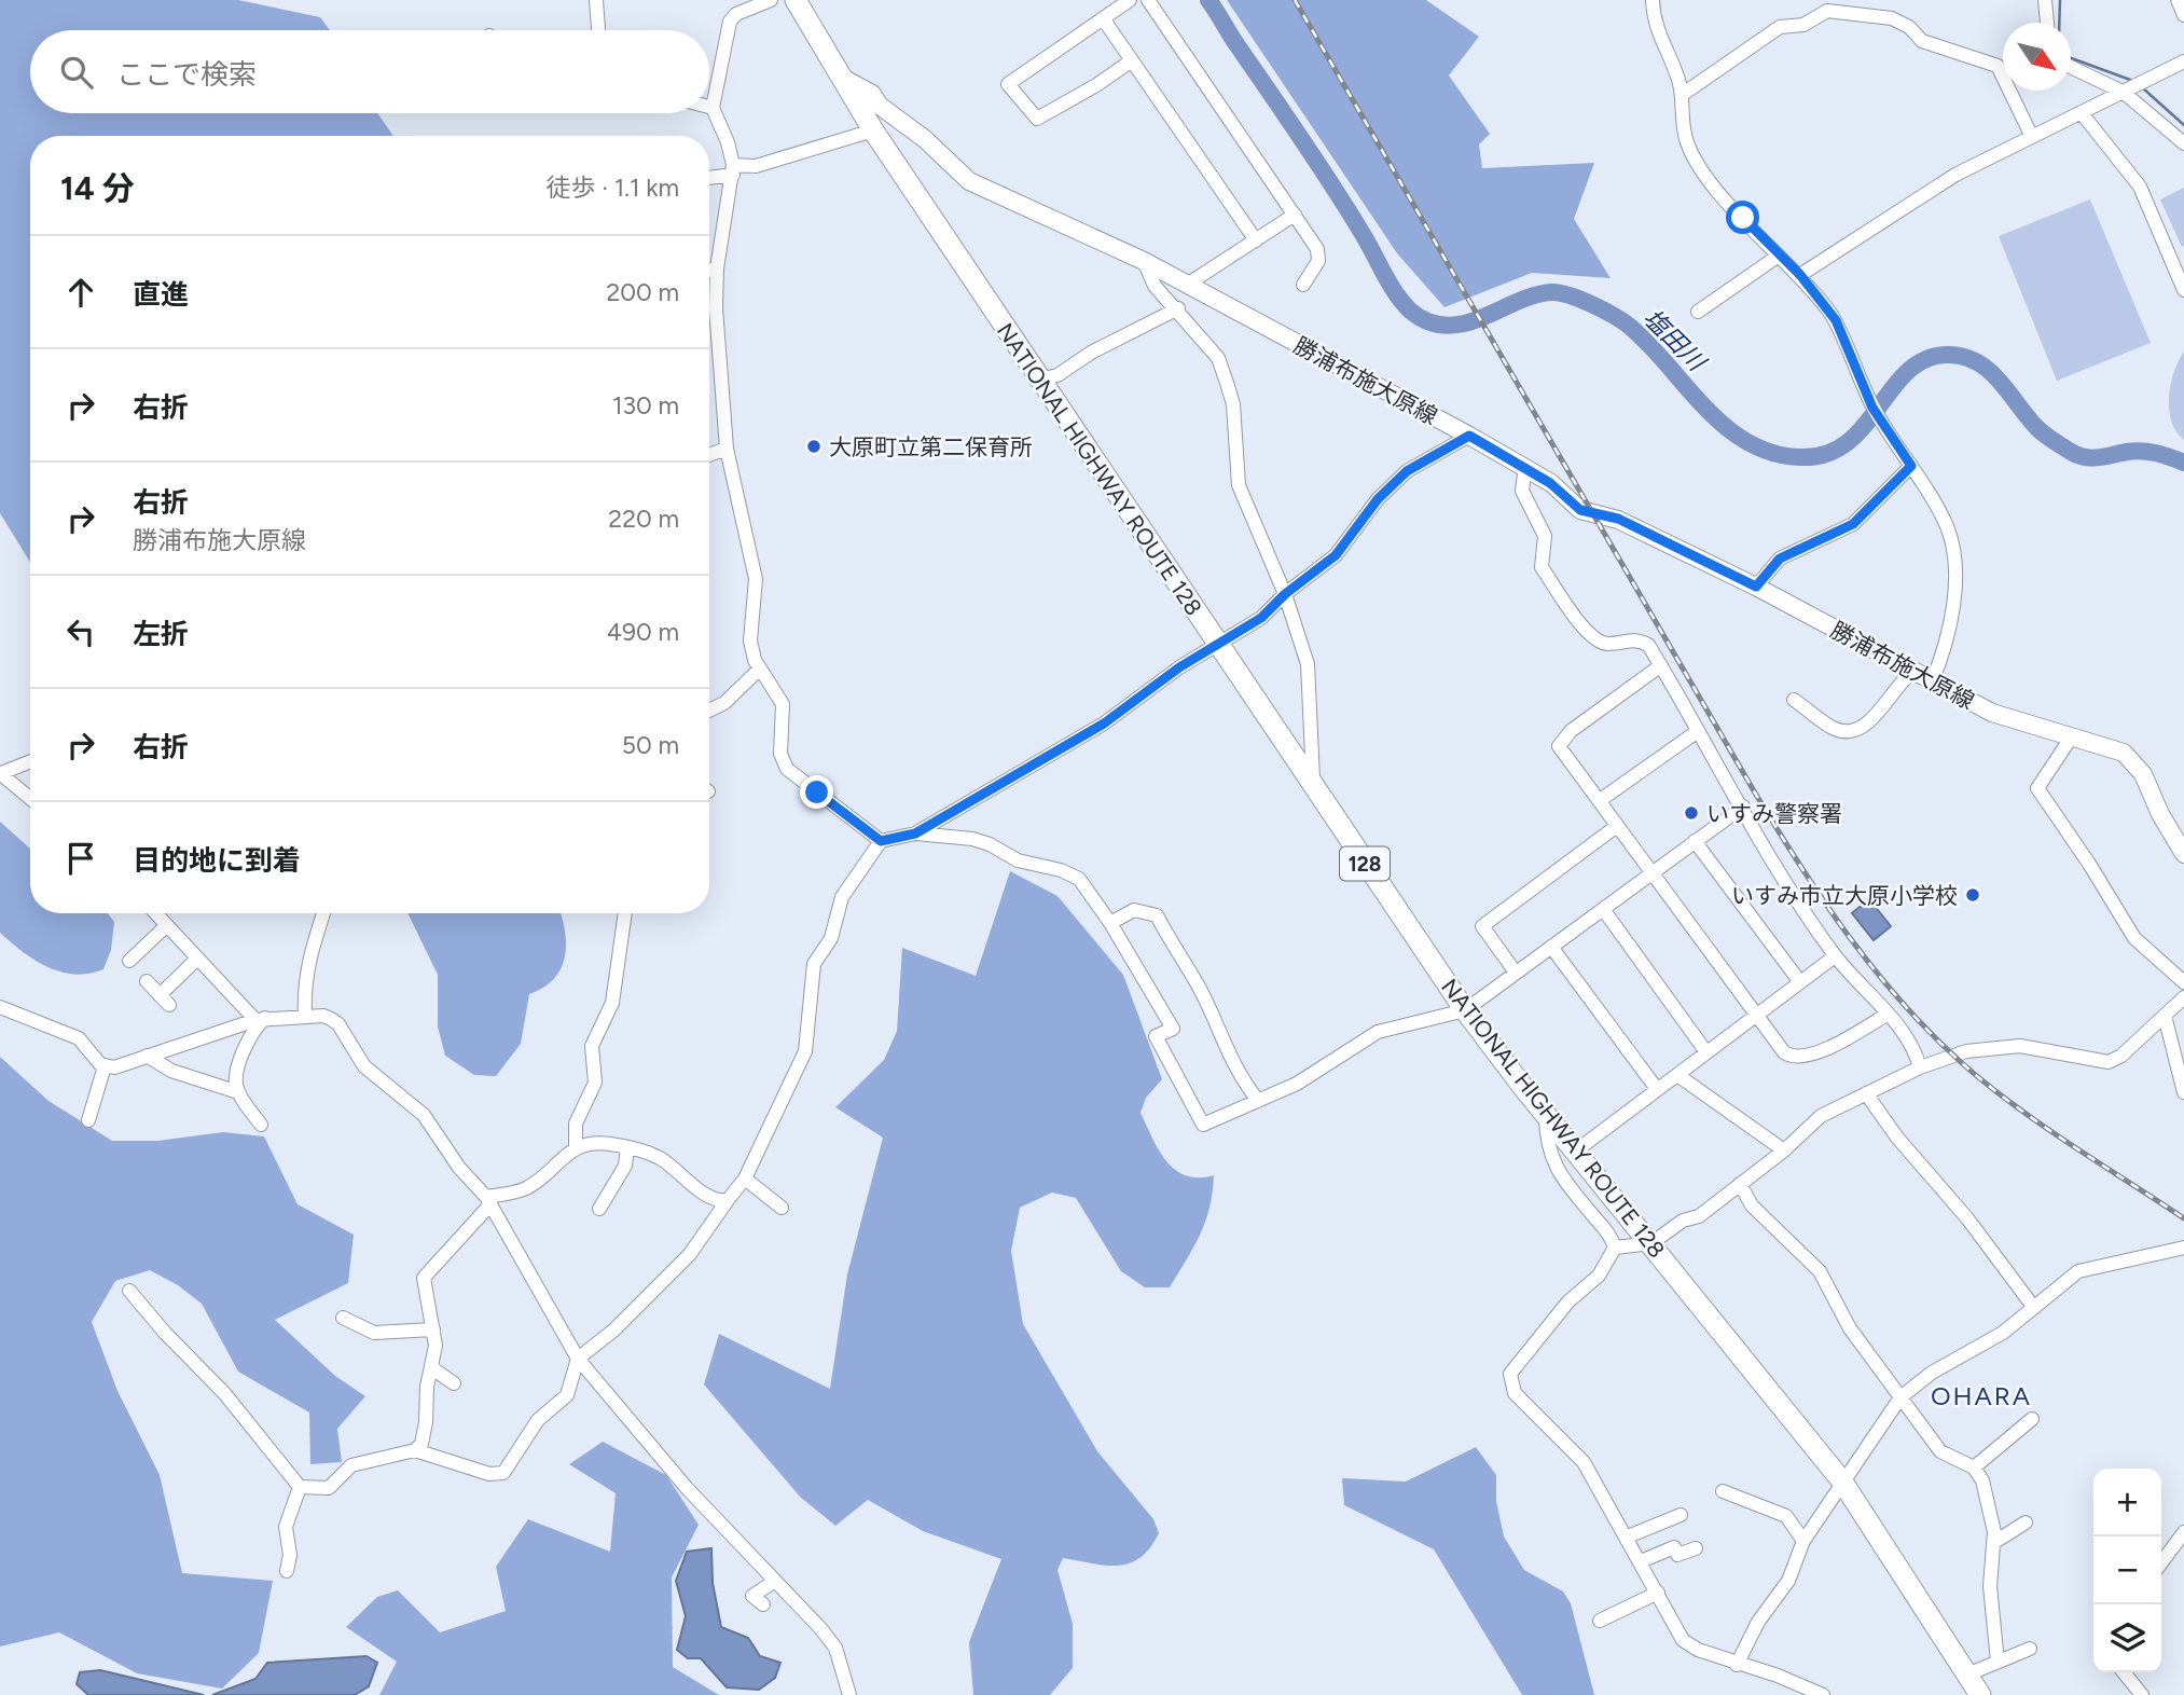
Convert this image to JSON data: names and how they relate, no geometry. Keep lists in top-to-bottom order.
{
  "streets": {
    "highway": ["NATIONAL HIGHWAY ROUTE 128", "128"],
    "main road": ["勝浦布施大原線"]
  },
  "crossings": [
    ["勝浦布施大原線", "NATIONAL HIGHWAY ROUTE 128"]
  ],
  "districts": ["OHARA"],
  "water": ["塩田川"],
  "places": ["大原町立第二保育所", "いすみ警察署", "いすみ市立大原小学校"],
  "north": "bottom right",
  "page": {
    "search": "ここで検索",
    "heading": ["14 分", "徒歩 · 1.1 km"],
    "list": [
      ["直進", "200 m"],
      ["右折", "130 m"],
      ["右折", "勝浦布施大原線", "220 m"],
      ["左折", "490 m"],
      ["右折", "50 m"],
      "目的地に到着"
    ],
    "map_buttons": ["+", "−"]
  }
}
